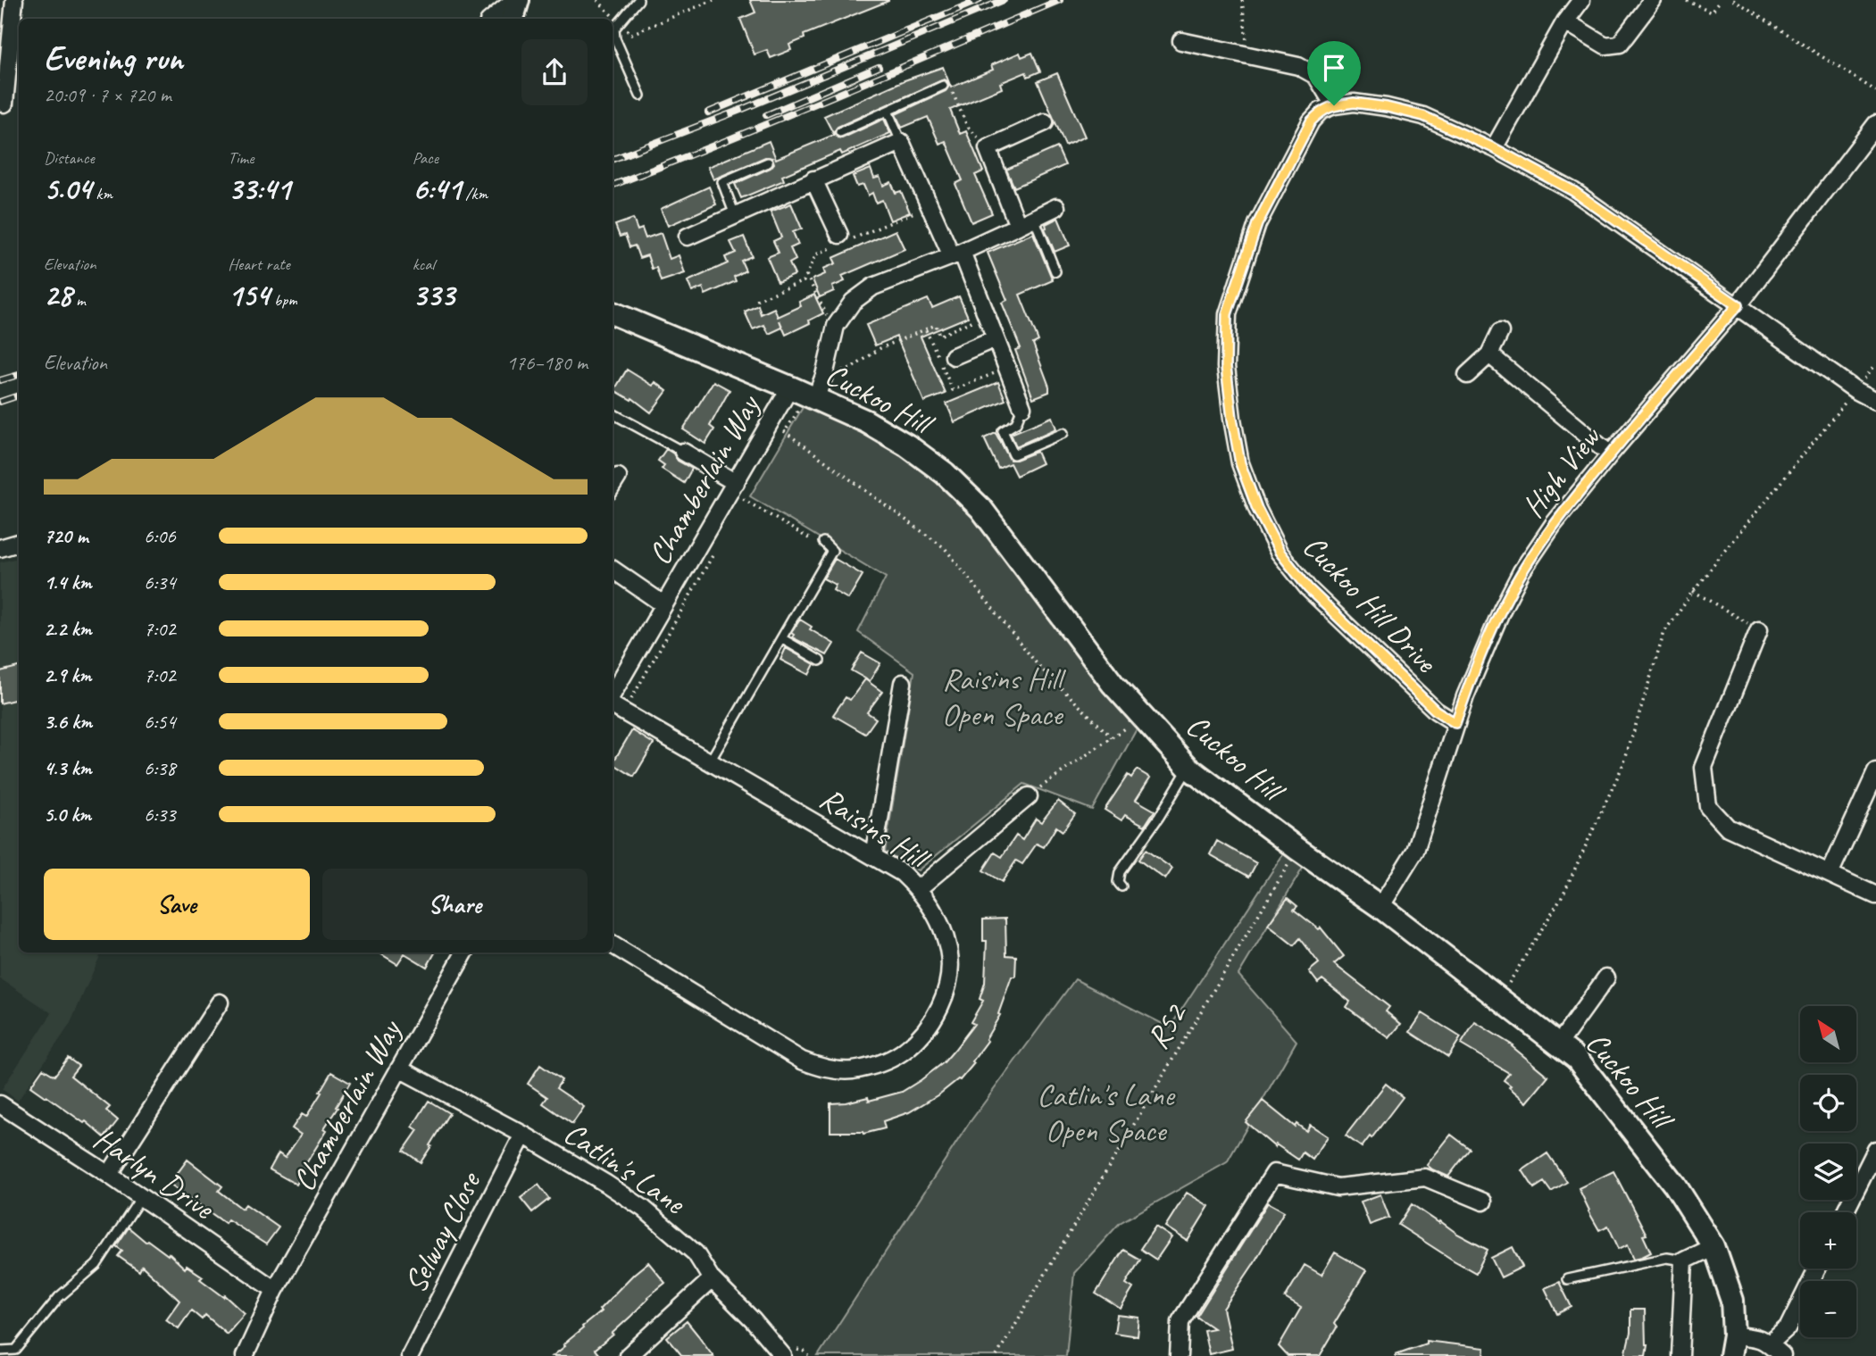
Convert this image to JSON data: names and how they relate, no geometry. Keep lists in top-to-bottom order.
{
  "streets": {
    "main road": ["Cuckoo Hill"],
    "street": [
      "High View",
      "Chamberlain Way",
      "Cuckoo Hill Drive",
      "Raisins Hill",
      "Catlin's Lane",
      "Harlyn Drive",
      "Selway Close"
    ],
    "path": ["R52"]
  },
  "crossings": [
    ["Cuckoo Hill", "High View"],
    ["Cuckoo Hill", "Chamberlain Way"],
    ["Cuckoo Hill", "R52"],
    ["High View", "Cuckoo Hill Drive"],
    ["Chamberlain Way", "Catlin's Lane"],
    ["Chamberlain Way", "Harlyn Drive"],
    ["Catlin's Lane", "Selway Close"]
  ],
  "parks": ["Raisins Hill Open Space", "Catlin's Lane Open Space"],
  "north": "top left",
  "page": {
    "heading": ["Evening run", "20:09 · 7 × 720 m"],
    "stats": [
      ["Distance", "5.04 km"],
      ["Time", "33:41"],
      ["Pace", "6:41 /km"],
      ["Elevation", "28 m"],
      ["Heart rate", "154 bpm"],
      ["kcal", "333"]
    ],
    "chart": ["Elevation", "176–180 m"],
    "list": [
      {
        "name": "720 m",
        "note": "6:06"
      },
      {
        "name": "1.4 km",
        "note": "6:34"
      },
      {
        "name": "2.2 km",
        "note": "7:02"
      },
      {
        "name": "2.9 km",
        "note": "7:02"
      },
      {
        "name": "3.6 km",
        "note": "6:54"
      },
      {
        "name": "4.3 km",
        "note": "6:38"
      },
      {
        "name": "5.0 km",
        "note": "6:33"
      }
    ],
    "buttons": ["Save", "Share"],
    "map_buttons": ["+", "−"]
  }
}
